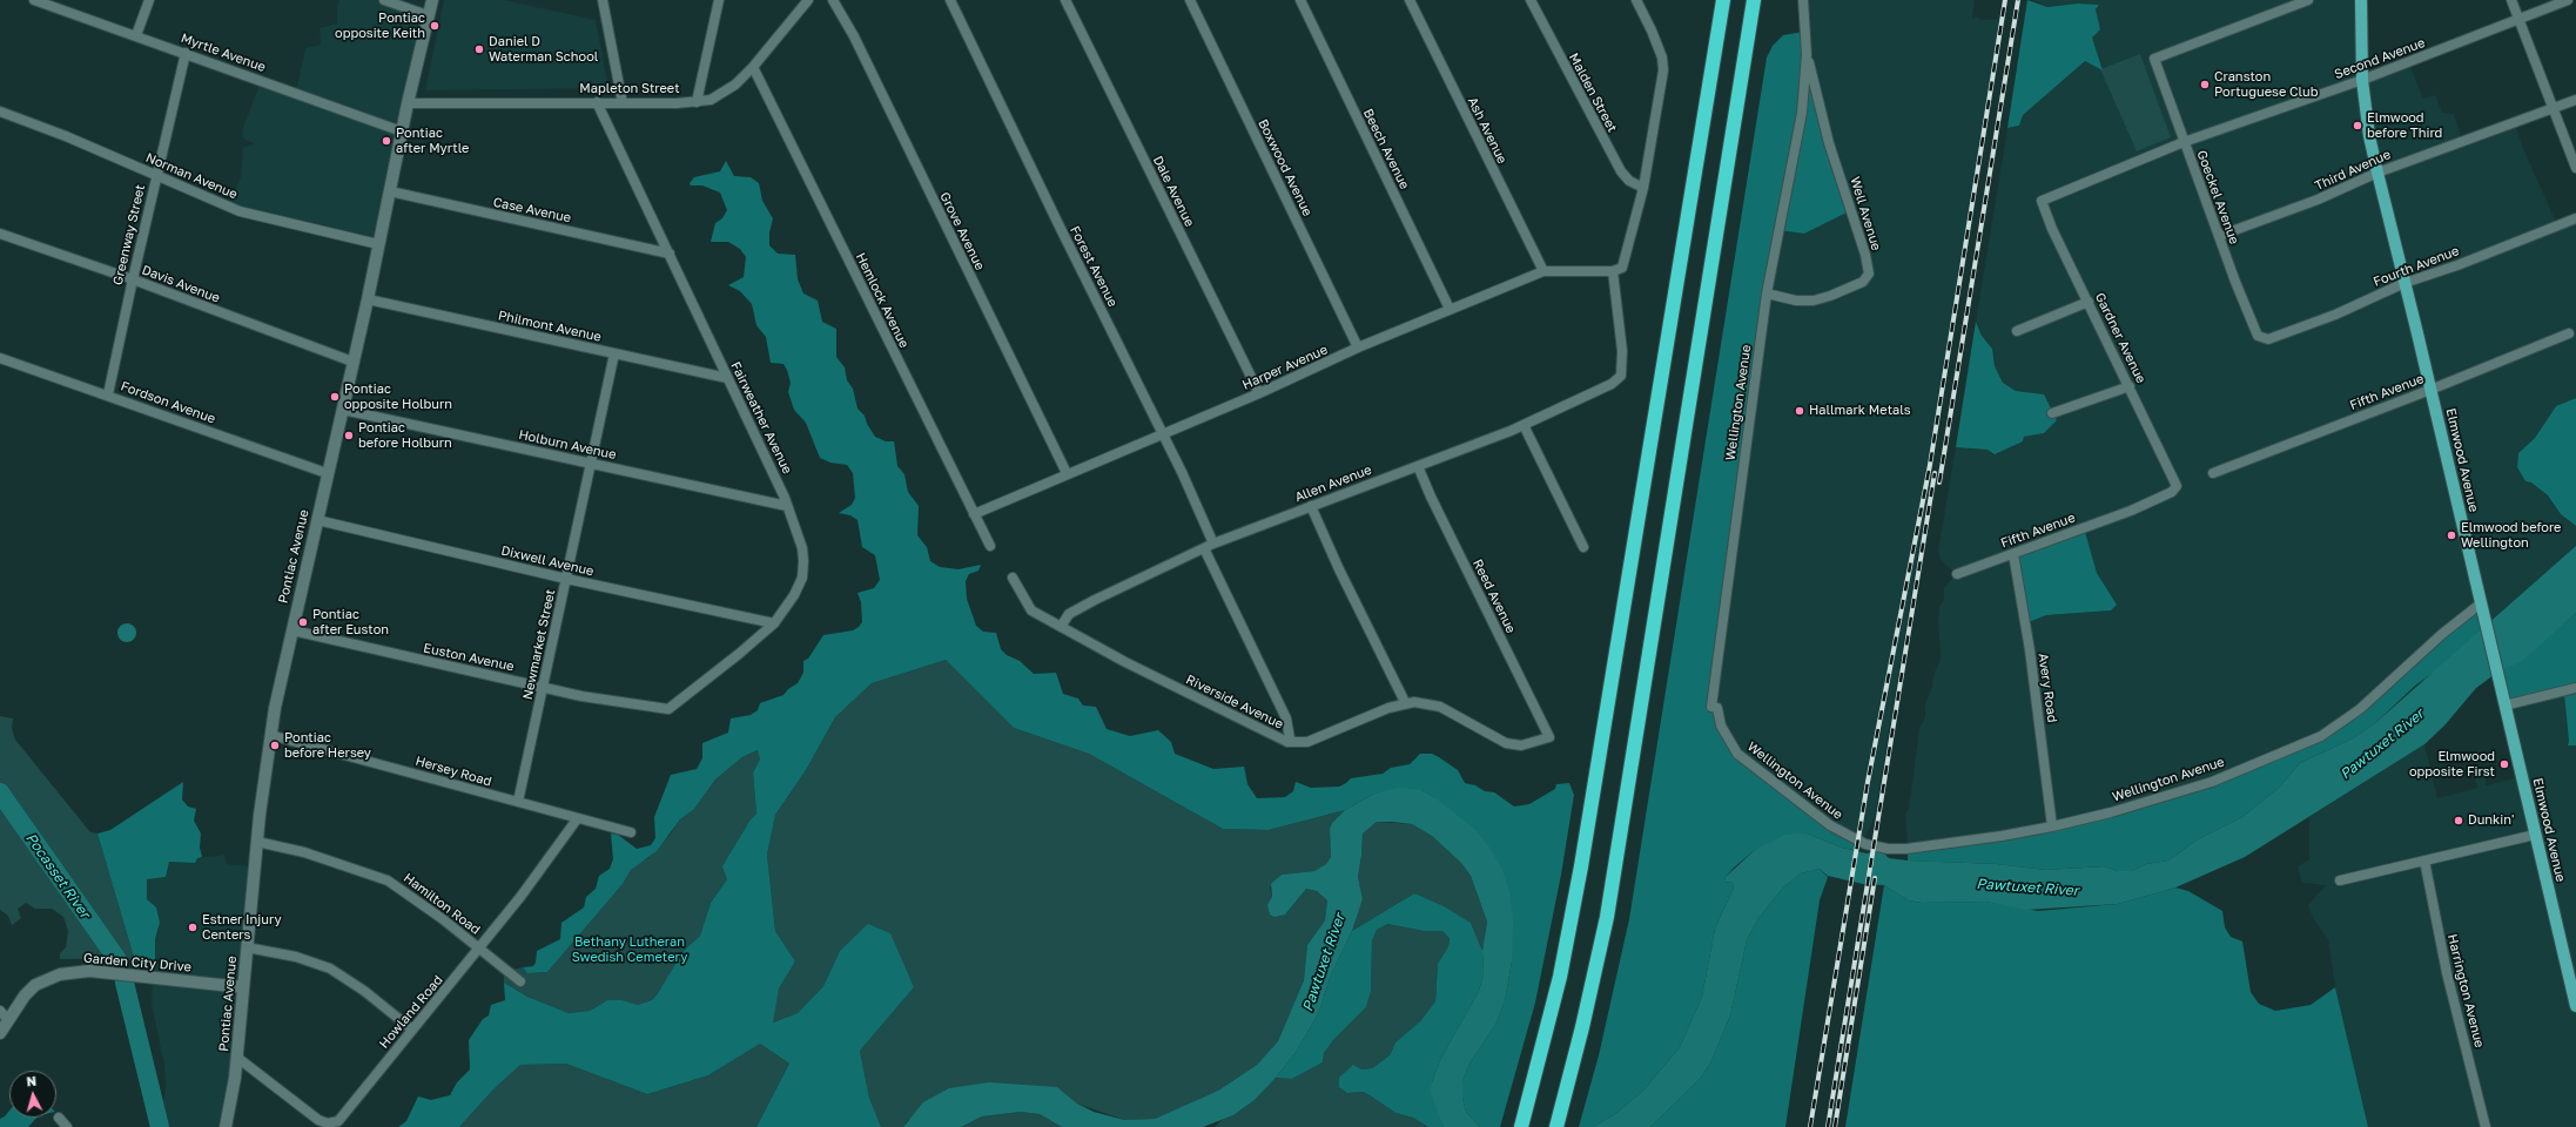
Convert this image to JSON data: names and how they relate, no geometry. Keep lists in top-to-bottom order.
{
  "streets": {
    "main road": ["Elmwood Avenue", "Pontiac Avenue", "Garden City Drive"],
    "street": [
      "Myrtle Avenue",
      "Second Avenue",
      "Mapleton Street",
      "Malden Street",
      "Ash Avenue",
      "Beech Avenue",
      "Boxwood Avenue",
      "Third Avenue",
      "Norman Avenue",
      "Dale Avenue",
      "Goeckel Avenue",
      "Case Avenue",
      "Well Avenue",
      "Grove Avenue",
      "Greenway Street",
      "Forest Avenue",
      "Fourth Avenue",
      "Davis Avenue",
      "Hemlock Avenue",
      "Philmont Avenue",
      "Gardner Avenue",
      "Harper Avenue",
      "Fifth Avenue",
      "Fordson Avenue",
      "Wellington Avenue",
      "Fairweather Avenue",
      "Holburn Avenue",
      "Allen Avenue",
      "Dixwell Avenue",
      "Reed Avenue",
      "Newmarket Street",
      "Euston Avenue",
      "Avery Road",
      "Riverside Avenue",
      "Hersey Road",
      "Hamilton Road",
      "Harrington Avenue",
      "Howland Road"
    ]
  },
  "crossings": [
    ["Myrtle Avenue", "Greenway Street"],
    ["Myrtle Avenue", "Pontiac Avenue"],
    ["Second Avenue", "Goeckel Avenue"],
    ["Second Avenue", "Gardner Avenue"],
    ["Second Avenue", "Elmwood Avenue"],
    ["Mapleton Street", "Hemlock Avenue"],
    ["Mapleton Street", "Fairweather Avenue"],
    ["Mapleton Street", "Pontiac Avenue"],
    ["Ash Avenue", "Harper Avenue"],
    ["Beech Avenue", "Harper Avenue"],
    ["Boxwood Avenue", "Harper Avenue"],
    ["Third Avenue", "Goeckel Avenue"],
    ["Third Avenue", "Elmwood Avenue"],
    ["Norman Avenue", "Greenway Street"],
    ["Norman Avenue", "Pontiac Avenue"],
    ["Dale Avenue", "Harper Avenue"],
    ["Goeckel Avenue", "Fourth Avenue"],
    ["Case Avenue", "Fairweather Avenue"],
    ["Case Avenue", "Pontiac Avenue"],
    ["Well Avenue", "Wellington Avenue"],
    ["Grove Avenue", "Harper Avenue"],
    ["Greenway Street", "Davis Avenue"],
    ["Greenway Street", "Fordson Avenue"],
    ["Forest Avenue", "Harper Avenue"],
    ["Forest Avenue", "Allen Avenue"],
    ["Fourth Avenue", "Elmwood Avenue"],
    ["Davis Avenue", "Pontiac Avenue"],
    ["Hemlock Avenue", "Harper Avenue"],
    ["Philmont Avenue", "Fairweather Avenue"],
    ["Philmont Avenue", "Pontiac Avenue"],
    ["Philmont Avenue", "Newmarket Street"],
    ["Gardner Avenue", "Fifth Avenue"],
    ["Harper Avenue", "Allen Avenue"],
    ["Fifth Avenue", "Elmwood Avenue"],
    ["Fifth Avenue", "Avery Road"],
    ["Fordson Avenue", "Pontiac Avenue"],
    ["Wellington Avenue", "Elmwood Avenue"],
    ["Wellington Avenue", "Avery Road"],
    ["Fairweather Avenue", "Holburn Avenue"],
    ["Fairweather Avenue", "Dixwell Avenue"],
    ["Fairweather Avenue", "Euston Avenue"],
    ["Holburn Avenue", "Pontiac Avenue"],
    ["Holburn Avenue", "Newmarket Street"],
    ["Allen Avenue", "Reed Avenue"],
    ["Allen Avenue", "Riverside Avenue"],
    ["Pontiac Avenue", "Dixwell Avenue"],
    ["Pontiac Avenue", "Euston Avenue"],
    ["Pontiac Avenue", "Hersey Road"],
    ["Pontiac Avenue", "Hamilton Road"],
    ["Pontiac Avenue", "Garden City Drive"],
    ["Pontiac Avenue", "Howland Road"],
    ["Dixwell Avenue", "Newmarket Street"],
    ["Reed Avenue", "Riverside Avenue"],
    ["Newmarket Street", "Euston Avenue"],
    ["Newmarket Street", "Hersey Road"],
    ["Hersey Road", "Howland Road"],
    ["Hamilton Road", "Howland Road"]
  ],
  "water": ["Pawtuxet River", "Pocasset River"],
  "parks": ["Bethany Lutheran Swedish Cemetery"],
  "places": [
    "Pontiac opposite Keith",
    "Daniel D Waterman School",
    "Cranston Portuguese Club",
    "Elmwood before Third",
    "Pontiac after Myrtle",
    "Pontiac opposite Holburn",
    "Hallmark Metals",
    "Pontiac before Holburn",
    "Elmwood before Wellington",
    "Pontiac after Euston",
    "Pontiac before Hersey",
    "Elmwood opposite First",
    "Dunkin'",
    "Estner Injury Centers"
  ],
  "north": "top"
}
